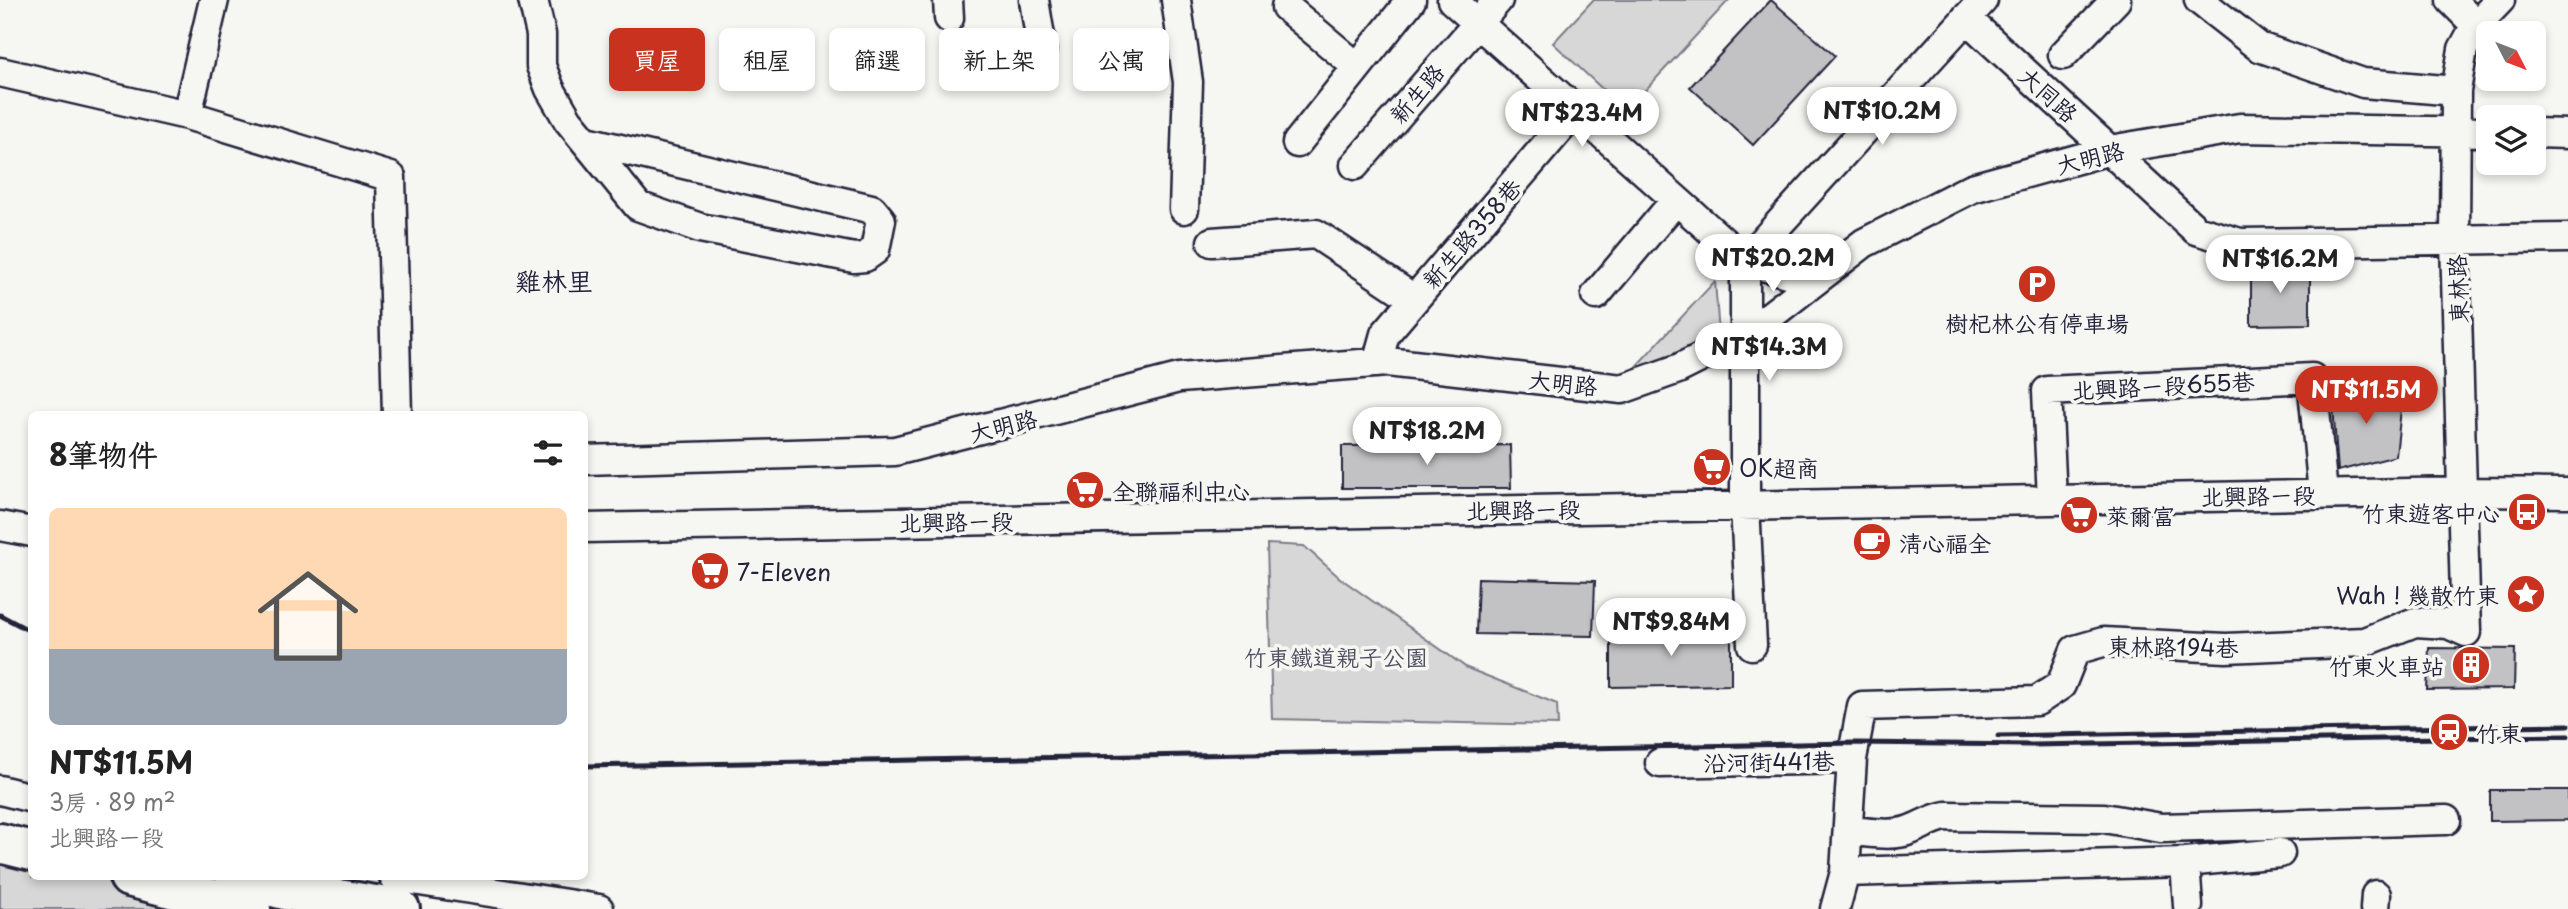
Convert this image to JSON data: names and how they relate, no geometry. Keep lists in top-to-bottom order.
{
  "streets": {
    "street": [
      "新生路",
      "大同路",
      "大明路",
      "新生路358巷",
      "東林路",
      "北興路ㄧ段655巷",
      "北興路ㄧ段",
      "東林路194巷",
      "沿河街441巷"
    ]
  },
  "crossings": [
    ["大同路", "大明路"],
    ["大同路", "東林路"],
    ["大明路", "新生路358巷"],
    ["大明路", "東林路"],
    ["東林路", "北興路ㄧ段"],
    ["東林路", "東林路194巷"],
    ["北興路ㄧ段655巷", "北興路ㄧ段"],
    ["東林路194巷", "沿河街441巷"]
  ],
  "districts": ["雞林里"],
  "parks": ["竹東鐵道親子公園"],
  "places": {
    "parking": ["樹杞林公有停車場"],
    "supermarket": [
      "OK超商",
      "全聯福利中心",
      "萊爾富",
      "7-Eleven"
    ],
    "bus stop": ["竹東遊客中心"],
    "cafe": ["清心福全"],
    "place": ["Wah ! 幾散竹東"],
    "building": ["竹東火車站"],
    "station": ["竹東"]
  },
  "north": "bottom right",
  "page": {
    "chip": [
      "買屋",
      "租屋",
      "篩選",
      "新上架",
      "公寓"
    ],
    "price": [
      "NT$10.2M",
      "NT$23.4M",
      "NT$20.2M",
      "NT$16.2M",
      "NT$14.3M",
      "NT$11.5M",
      "NT$18.2M",
      "NT$9.84M"
    ],
    "heading": "8筆物件",
    "list": [
      {
        "name": "NT$11.5M",
        "note": "3房 · 89 m² · 北興路ㄧ段"
      }
    ]
  }
}
